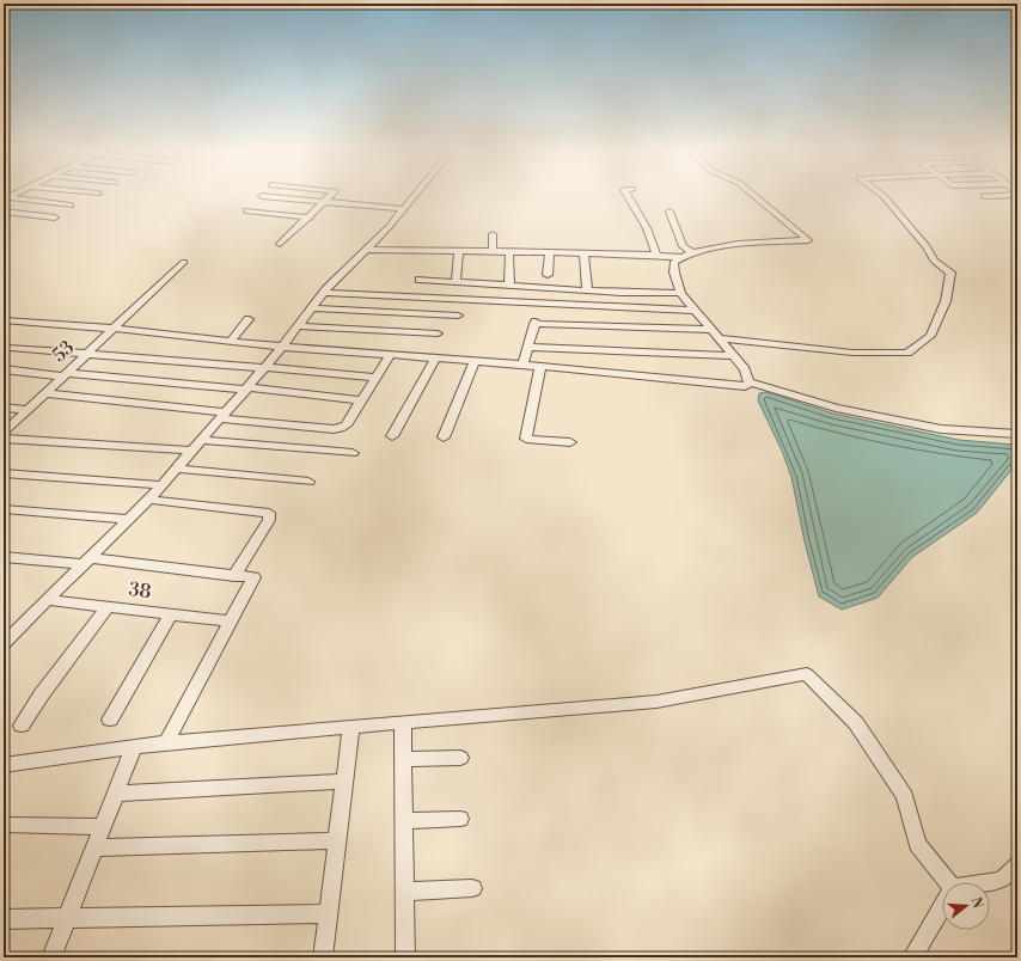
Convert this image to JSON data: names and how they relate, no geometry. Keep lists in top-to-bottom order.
{
  "streets": {
    "street": ["53", "38"]
  },
  "north": "right"
}
